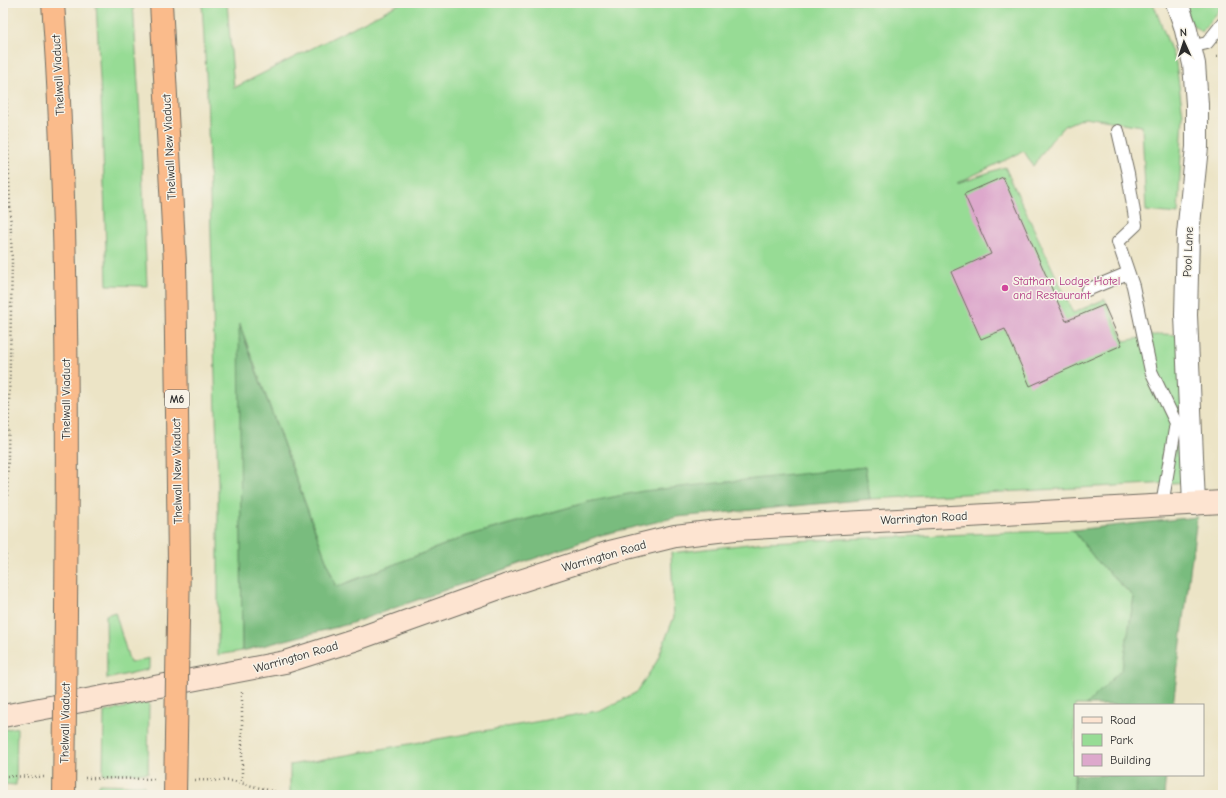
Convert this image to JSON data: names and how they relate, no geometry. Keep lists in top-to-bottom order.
{
  "streets": {
    "highway": ["Thelwall Viaduct", "Thelwall New Viaduct", "M6"],
    "street": ["Pool Lane", "Warrington Road"]
  },
  "crossings": [
    ["Pool Lane", "Warrington Road"]
  ],
  "places": ["Statham Lodge Hotel and Restaurant"],
  "legend": ["Road", "Park", "Building"],
  "north": "top"
}
